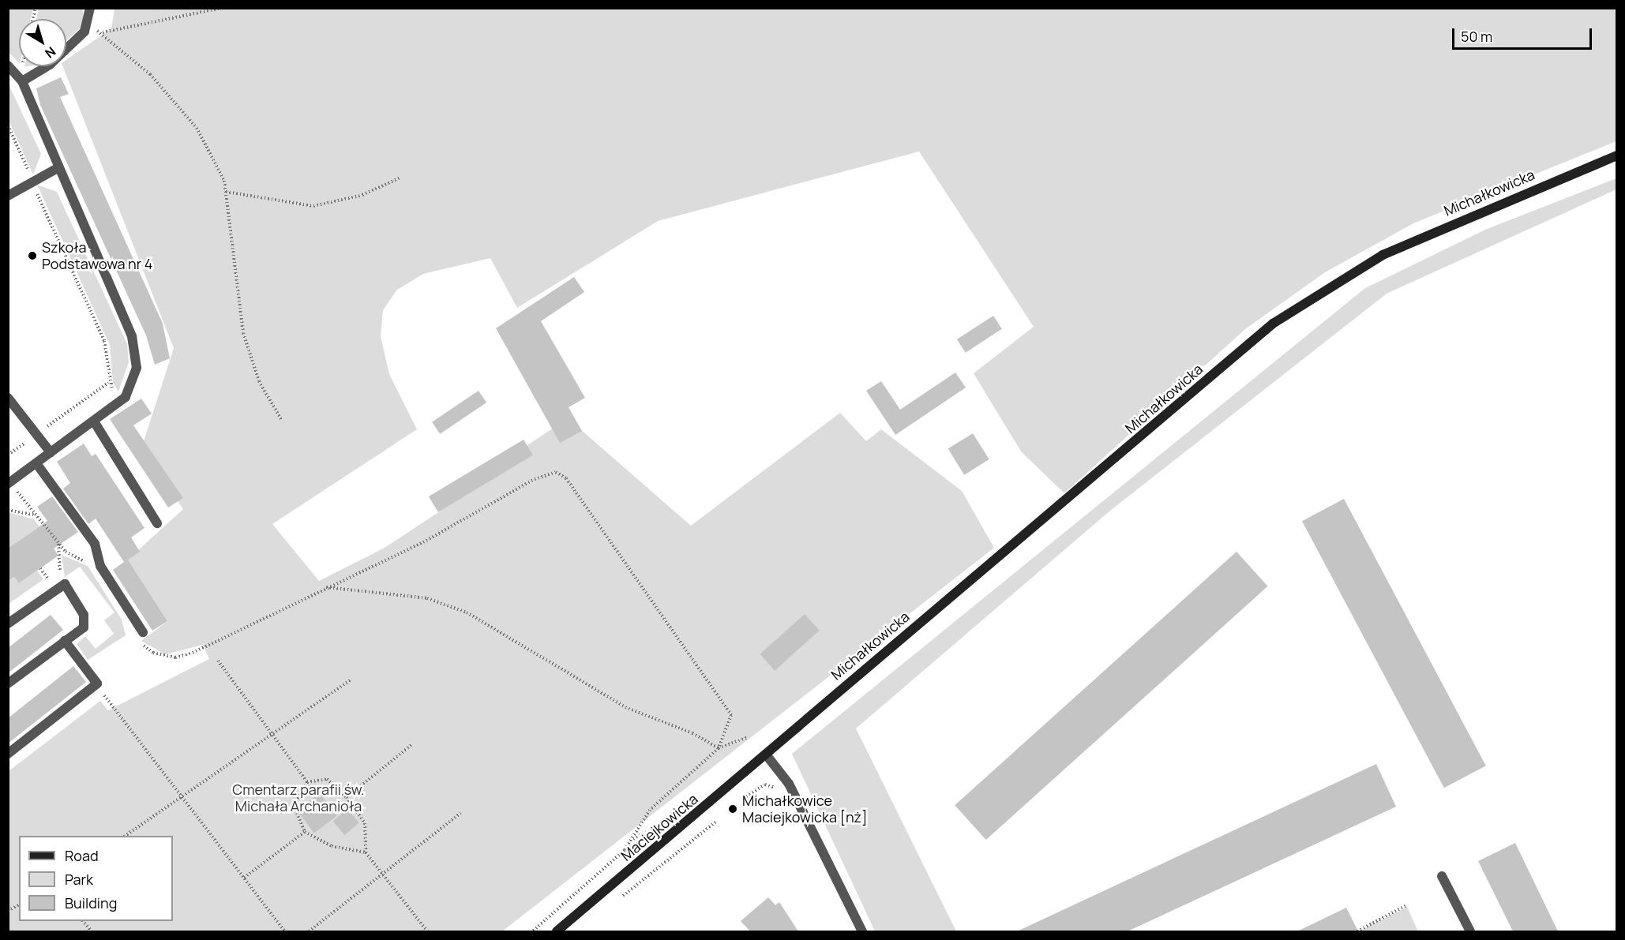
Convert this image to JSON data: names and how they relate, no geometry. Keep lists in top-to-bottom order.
{
  "streets": {
    "street": ["Michałkowicka", "Maciejkowicka"]
  },
  "crossings": [
    ["Michałkowicka", "Maciejkowicka"]
  ],
  "parks": ["Cmentarz parafii św. Michała Archanioła"],
  "places": ["Szkoła Podstawowa nr 4", "Michałkowice Maciejkowicka [nż]"],
  "legend": ["Road", "Park", "Building"],
  "scale_bar": "50 m",
  "north": "bottom right"
}
